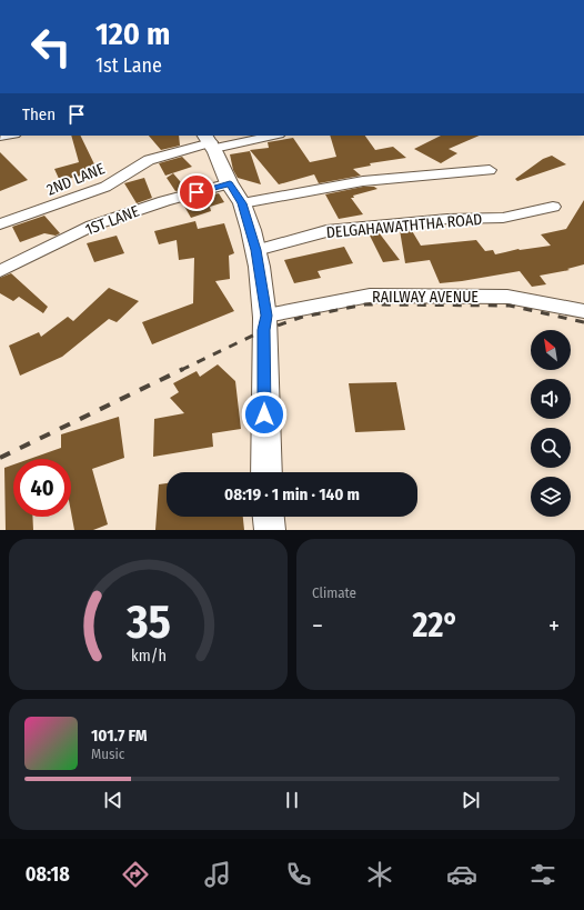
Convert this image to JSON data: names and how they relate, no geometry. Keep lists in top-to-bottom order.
{
  "streets": {
    "street": [
      "2ND LANE",
      "1ST LANE",
      "DELGAHAWATHTHA ROAD",
      "RAILWAY AVENUE"
    ]
  },
  "north": "top left",
  "page": {
    "turn": ["120 m", "1st Lane"],
    "then": "Then",
    "limit": "40",
    "trip": "08:19 · 1 min · 140 m",
    "tile": "Climate",
    "heat": ["−", "22°", "+"],
    "song": ["101.7 FM", "Music"],
    "tabs": "08:18",
    "gauge": ["35", "km/h"]
  }
}
